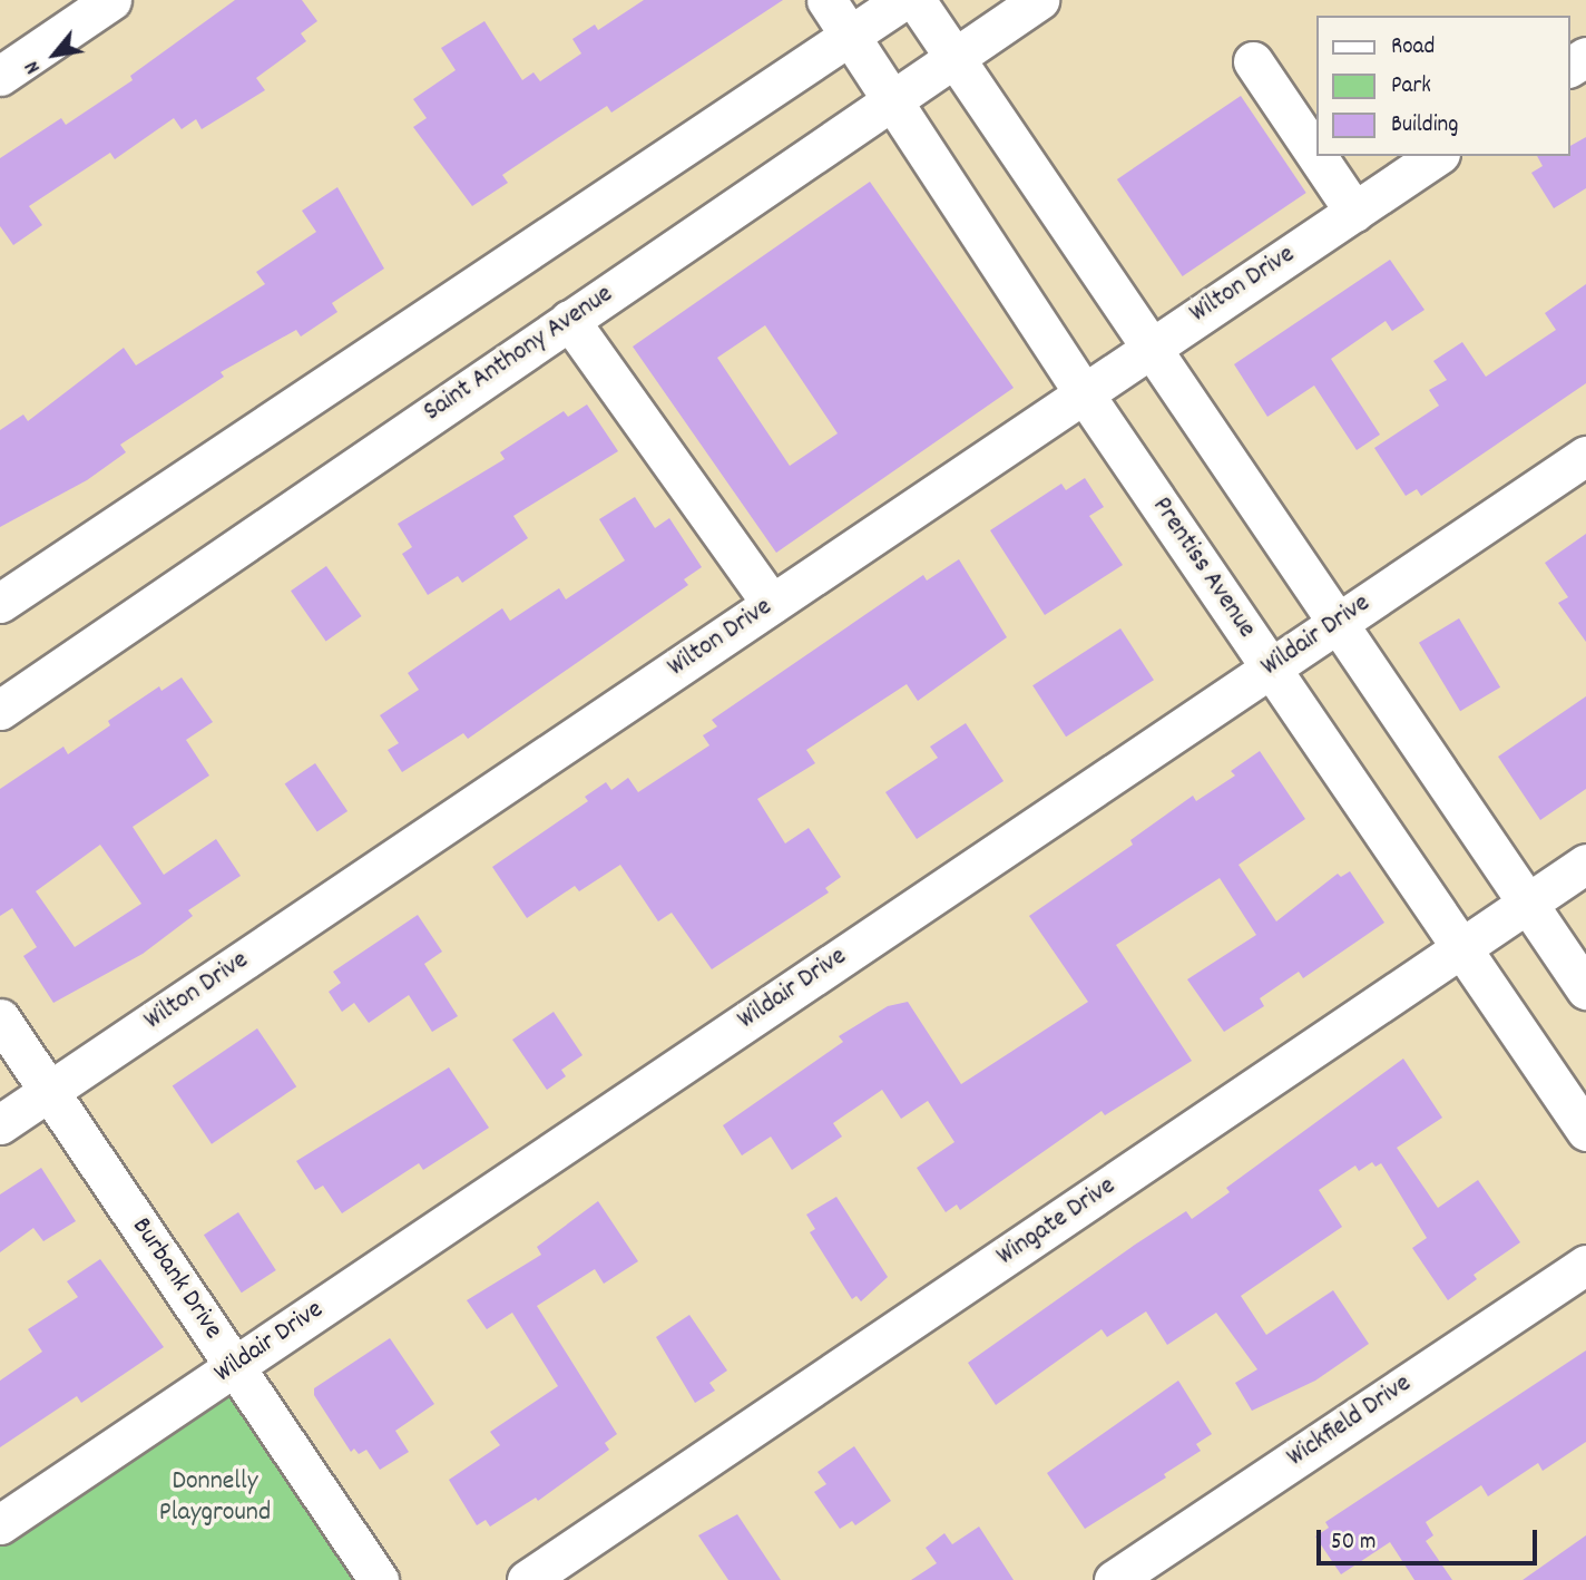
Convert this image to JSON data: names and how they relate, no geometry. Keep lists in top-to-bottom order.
{
  "streets": {
    "street": [
      "Wilton Drive",
      "Saint Anthony Avenue",
      "Prentiss Avenue",
      "Wildair Drive",
      "Wingate Drive",
      "Burbank Drive",
      "Wickfield Drive"
    ]
  },
  "crossings": [
    ["Wilton Drive", "Prentiss Avenue"],
    ["Wilton Drive", "Burbank Drive"],
    ["Saint Anthony Avenue", "Prentiss Avenue"],
    ["Prentiss Avenue", "Wildair Drive"],
    ["Prentiss Avenue", "Wingate Drive"],
    ["Wildair Drive", "Burbank Drive"]
  ],
  "parks": ["Donnelly Playground"],
  "legend": ["Road", "Park", "Building"],
  "scale_bar": "50 m",
  "north": "bottom left"
}
